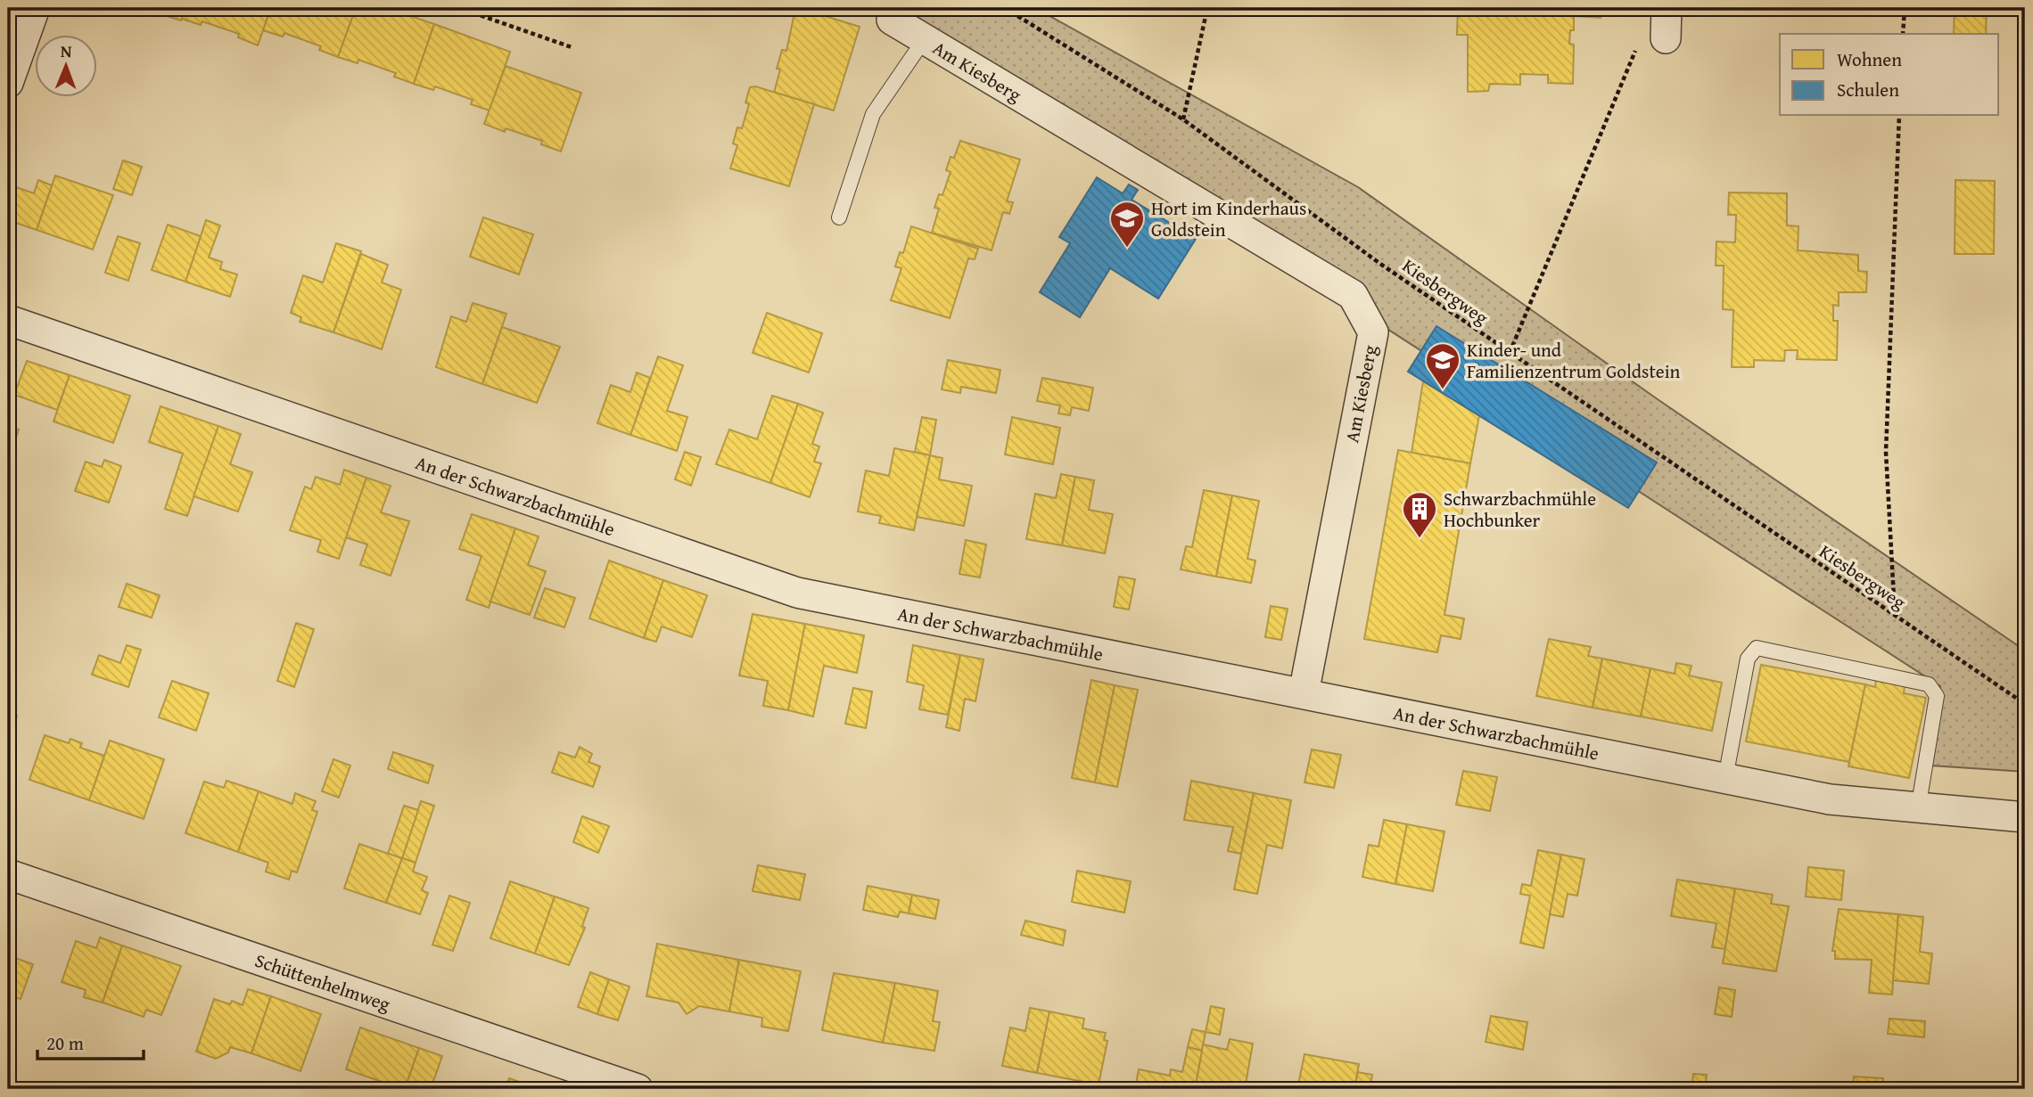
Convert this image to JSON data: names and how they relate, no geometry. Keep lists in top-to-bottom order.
{
  "streets": {
    "street": ["Am Kiesberg", "An der Schwarzbachmühle", "Schüttenhelmweg"],
    "path": ["Kiesbergweg"]
  },
  "crossings": [
    ["Am Kiesberg", "An der Schwarzbachmühle"]
  ],
  "places": {
    "school or university": ["Hort im Kinderhaus Goldstein", "Kinder- und Familienzentrum Goldstein"],
    "building": ["Schwarzbachmühle Hochbunker"]
  },
  "legend": ["Wohnen", "Schulen"],
  "scale_bar": "20 m",
  "north": "top"
}
